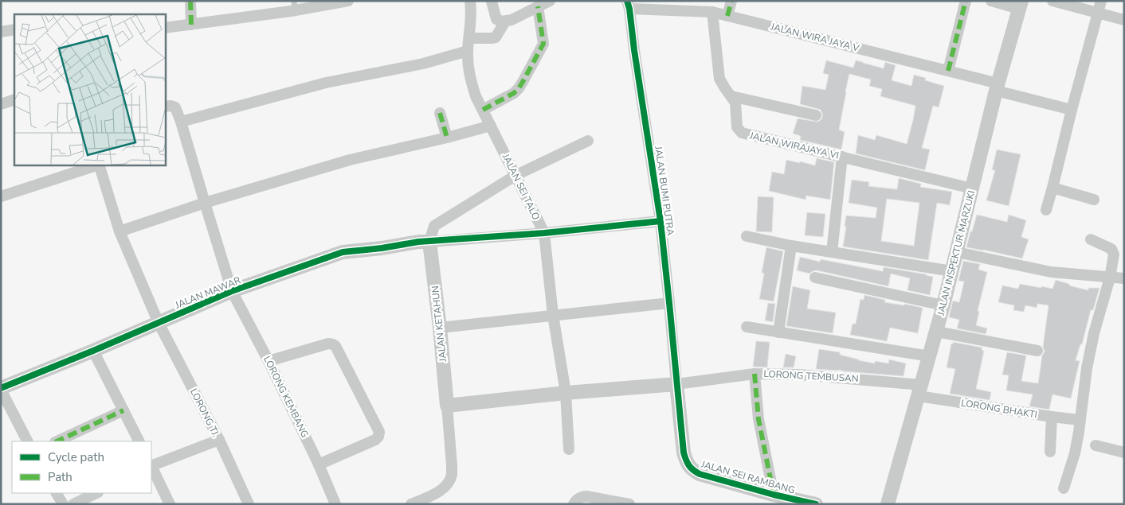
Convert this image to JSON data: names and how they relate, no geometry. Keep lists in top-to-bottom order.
{
  "streets": {
    "street": [
      "JALAN WIRA JAYA V",
      "JALAN WIRAJAYA VI",
      "JALAN SEI TALO",
      "JALAN BUMI PUTRA",
      "JALAN INSPEKTUR MARZUKI",
      "JALAN MAWAR",
      "JALAN KETAHUN",
      "LORONG TEMBUSAN",
      "LORONG KEMBANG",
      "LORONG BHAKTI",
      "LORONG TJ.",
      "JALAN SEI RAMBANG"
    ]
  },
  "crossings": [
    ["JALAN WIRA JAYA V", "JALAN WIRAJAYA VI"],
    ["JALAN WIRA JAYA V", "JALAN BUMI PUTRA"],
    ["JALAN WIRA JAYA V", "JALAN INSPEKTUR MARZUKI"],
    ["JALAN WIRAJAYA VI", "JALAN INSPEKTUR MARZUKI"],
    ["JALAN BUMI PUTRA", "LORONG TEMBUSAN"],
    ["JALAN BUMI PUTRA", "JALAN SEI RAMBANG"],
    ["JALAN INSPEKTUR MARZUKI", "LORONG TEMBUSAN"],
    ["JALAN INSPEKTUR MARZUKI", "LORONG BHAKTI"],
    ["JALAN MAWAR", "JALAN KETAHUN"],
    ["JALAN MAWAR", "LORONG KEMBANG"],
    ["JALAN MAWAR", "LORONG TJ."],
    ["LORONG TEMBUSAN", "LORONG BHAKTI"],
    ["LORONG TEMBUSAN", "JALAN SEI RAMBANG"]
  ],
  "legend": ["Cycle path", "Path"]
}
